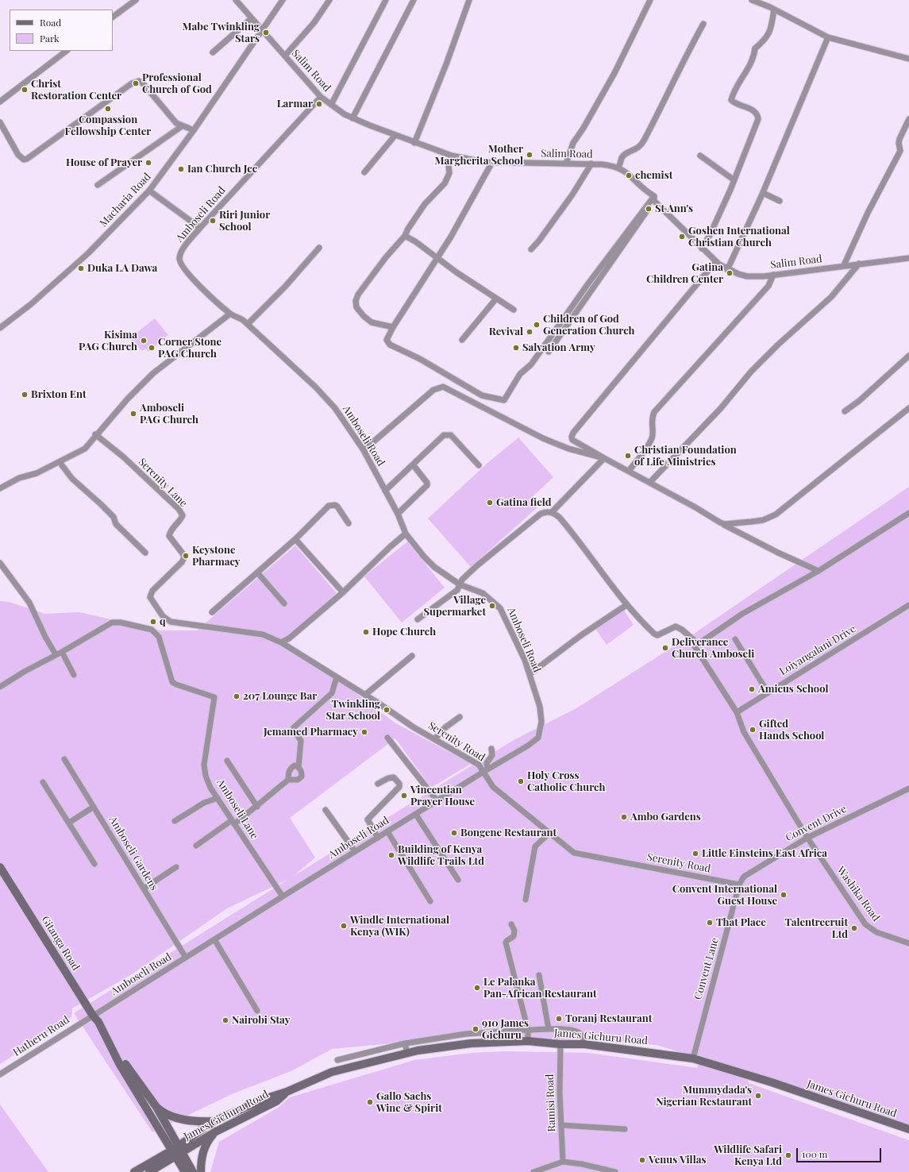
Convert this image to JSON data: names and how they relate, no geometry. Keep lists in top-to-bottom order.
{
  "streets": {
    "main road": ["Gitanga Road", "James Gichuru Road"],
    "street": [
      "Salim Road",
      "Macharia Road",
      "Amboseli Road",
      "Serenity Lane",
      "Loiyangalani Drive",
      "Serenity Road",
      "Amboseli Lane",
      "Convent Drive",
      "Amboseli Gardens",
      "Washika Road",
      "Convent Lane",
      "Hatheru Road",
      "Ramisi Road"
    ]
  },
  "crossings": [
    ["Salim Road", "Macharia Road"],
    ["Salim Road", "Amboseli Road"],
    ["Amboseli Road", "Serenity Road"],
    ["Amboseli Road", "Amboseli Lane"],
    ["Amboseli Road", "Amboseli Gardens"],
    ["Amboseli Road", "Gitanga Road"],
    ["Amboseli Road", "Hatheru Road"],
    ["Serenity Lane", "Serenity Road"],
    ["Serenity Road", "Convent Drive"],
    ["Serenity Road", "Convent Lane"],
    ["Convent Drive", "Washika Road"],
    ["Convent Drive", "Convent Lane"],
    ["Gitanga Road", "Hatheru Road"],
    ["Gitanga Road", "James Gichuru Road"],
    ["Convent Lane", "James Gichuru Road"],
    ["James Gichuru Road", "Ramisi Road"]
  ],
  "places": [
    "Mabe Twinkling Stars",
    "Professional Church of God",
    "Christ Restoration Center",
    "Larmar",
    "Compassion Fellowship Center",
    "Mother Margherita School",
    "House of Prayer",
    "Ian Church Jcc",
    "chemist",
    "St Ann's",
    "Riri Junior School",
    "Goshen International Christian Church",
    "Duka LA Dawa",
    "Gatina Children Center",
    "Children of God Generation Church",
    "Revival",
    "Kisima PAG Church",
    "Corner Stone PAG Church",
    "Salvation Army",
    "Brixton Ent",
    "Amboseli PAG Church",
    "Christian Foundation of Life Ministries",
    "Gatina field",
    "Keystone Pharmacy",
    "Village Supermarket",
    "q",
    "Hope Church",
    "Deliverance Church Amboseli",
    "Amicus School",
    "207 Lounge Bar",
    "Twinkling Star School",
    "Gifted Hands School",
    "Jemamed Pharmacy",
    "Holy Cross Catholic Church",
    "Vincentian Prayer House",
    "Ambo Gardens",
    "Bongene Restaurant",
    "Little Einsteins East Africa",
    "Building of Kenya Wildlife Trails Ltd",
    "Convent International Guest House",
    "That Place",
    "Windle International Kenya (WIK)",
    "Talentrecruit Ltd",
    "Le Palanka Pan-African Restaurant",
    "Toranj Restaurant",
    "Nairobi Stay",
    "910 James Gichuru",
    "Mummydada's Nigerian Restaurant",
    "Gallo Sachs Wine & Spirit",
    "Wildlife Safari Kenya Ltd",
    "Venus Villas"
  ],
  "legend": ["Road", "Park"],
  "scale_bar": "100 m"
}
